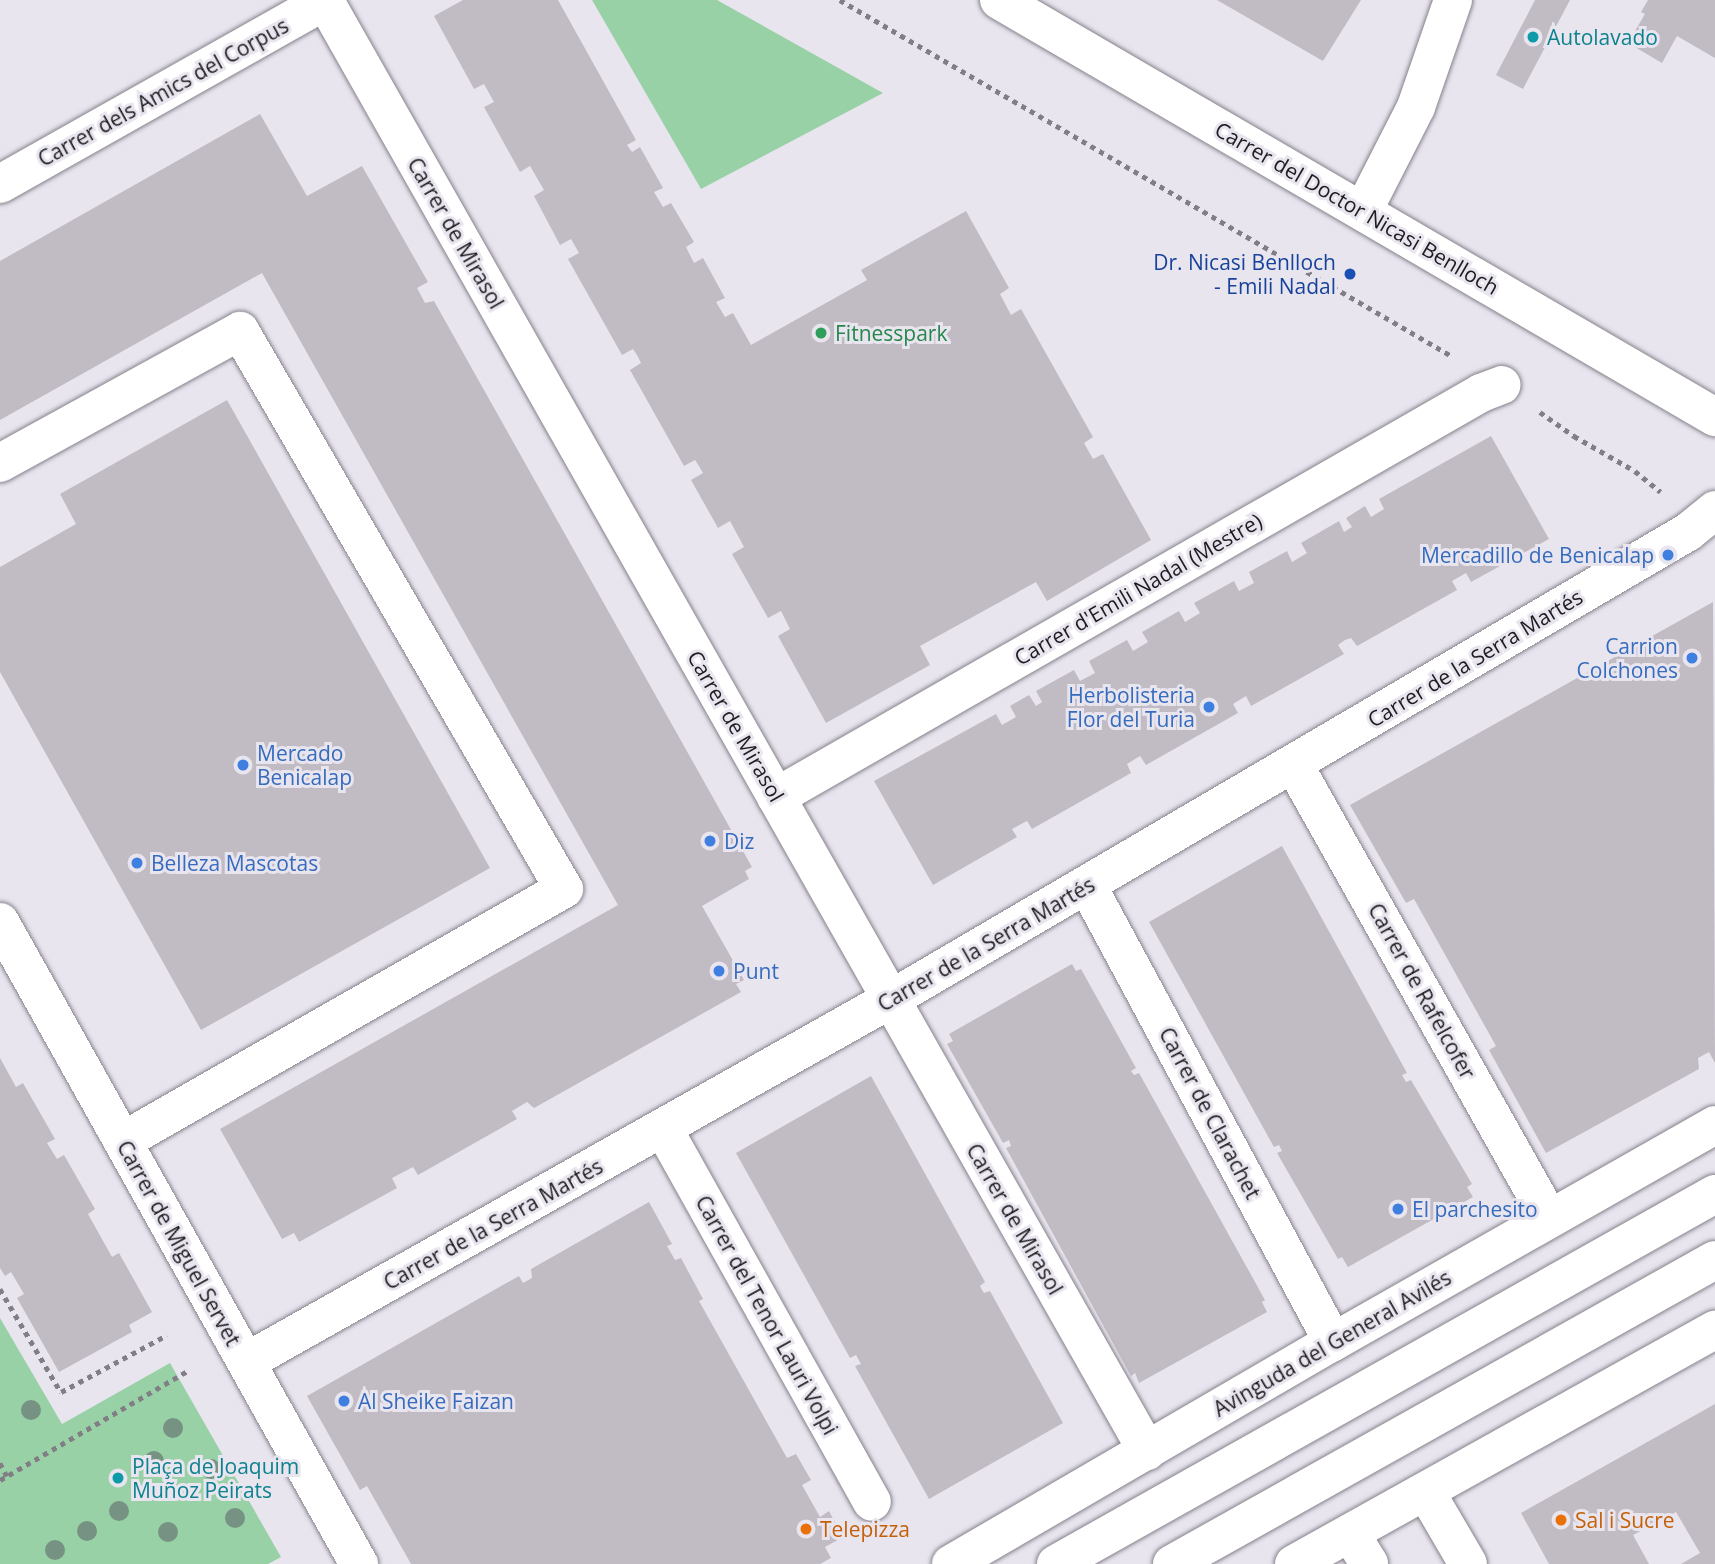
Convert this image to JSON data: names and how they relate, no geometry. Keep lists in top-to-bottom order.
{
  "streets": {
    "street": [
      "Carrer dels Amics del Corpus",
      "Carrer del Doctor Nicasi Benlloch",
      "Carrer de Mirasol",
      "Carrer d'Emili Nadal (Mestre)",
      "Carrer de la Serra Martés",
      "Carrer de Rafelcofer",
      "Carrer de Clarachet",
      "Carrer de Miguel Servet",
      "Carrer del Tenor Lauri Volpi",
      "Avinguda del General Avilés"
    ]
  },
  "crossings": [
    ["Carrer dels Amics del Corpus", "Carrer de Mirasol"],
    ["Carrer de Mirasol", "Carrer d'Emili Nadal (Mestre)"],
    ["Carrer de Mirasol", "Carrer de la Serra Martés"],
    ["Carrer de Mirasol", "Avinguda del General Avilés"],
    ["Carrer de la Serra Martés", "Carrer de Rafelcofer"],
    ["Carrer de la Serra Martés", "Carrer de Clarachet"],
    ["Carrer de la Serra Martés", "Carrer de Miguel Servet"],
    ["Carrer de la Serra Martés", "Carrer del Tenor Lauri Volpi"],
    ["Carrer de Rafelcofer", "Avinguda del General Avilés"],
    ["Carrer de Clarachet", "Avinguda del General Avilés"]
  ],
  "places": [
    "Autolavado",
    "Dr. Nicasi Benlloch - Emili Nadal",
    "Fitnesspark",
    "Mercadillo de Benicalap",
    "Carrion Colchones",
    "Herbolisteria Flor del Turia",
    "Mercado Benicalap",
    "Diz",
    "Belleza Mascotas",
    "Punt",
    "El parchesito",
    "Al Sheike Faizan",
    "Plaça de Joaquim Muñoz Peirats",
    "Sal i Sucre",
    "Telepizza"
  ]
}
